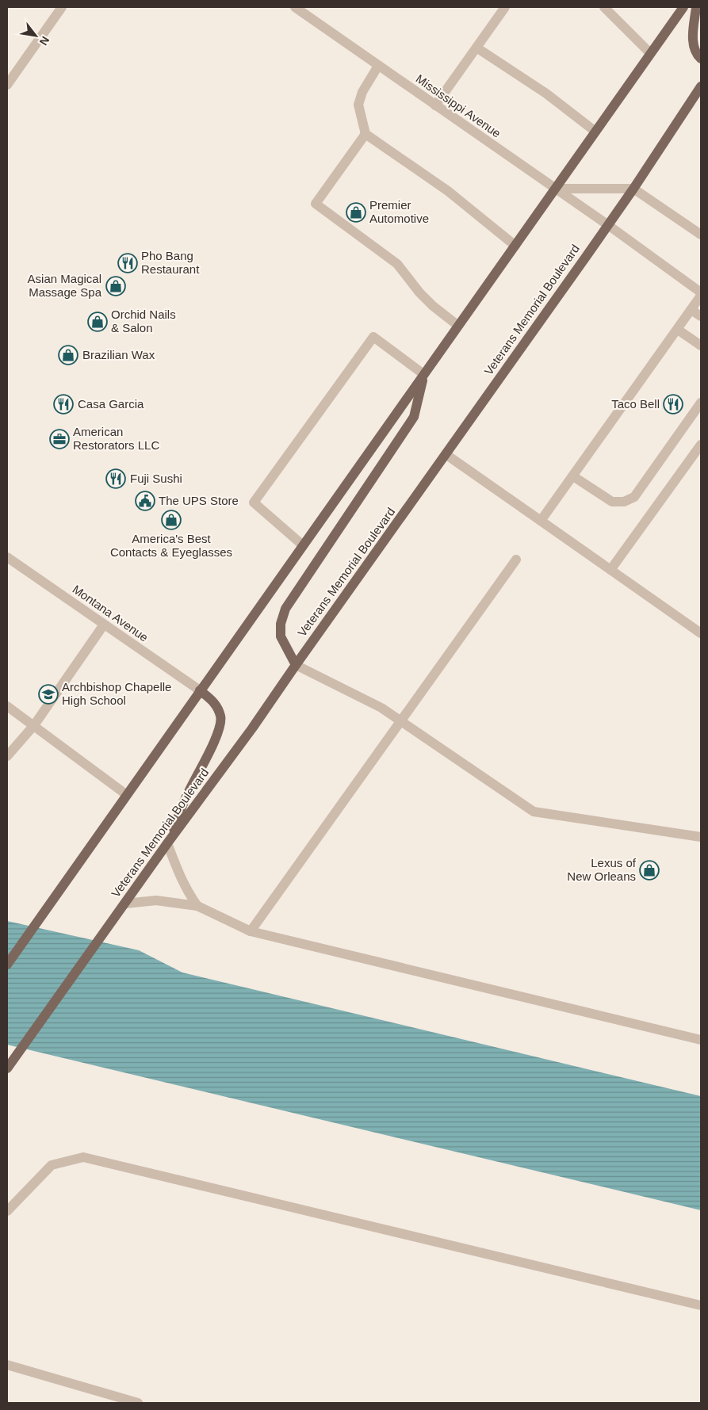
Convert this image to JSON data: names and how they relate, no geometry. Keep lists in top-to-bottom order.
{
  "streets": {
    "main road": ["Veterans Memorial Boulevard"],
    "street": ["Mississippi Avenue", "Montana Avenue"]
  },
  "crossings": [
    ["Mississippi Avenue", "Veterans Memorial Boulevard"]
  ],
  "places": {
    "shop": [
      "Premier Automotive",
      "Asian Magical Massage Spa",
      "Orchid Nails & Salon",
      "Brazilian Wax",
      "America's Best Contacts & Eyeglasses",
      "Lexus of New Orleans"
    ],
    "restaurant": [
      "Pho Bang Restaurant",
      "Casa Garcia",
      "Taco Bell",
      "Fuji Sushi"
    ],
    "office": ["American Restorators LLC"],
    "public building": ["The UPS Store"],
    "school or university": ["Archbishop Chapelle High School"]
  },
  "north": "bottom right"
}
